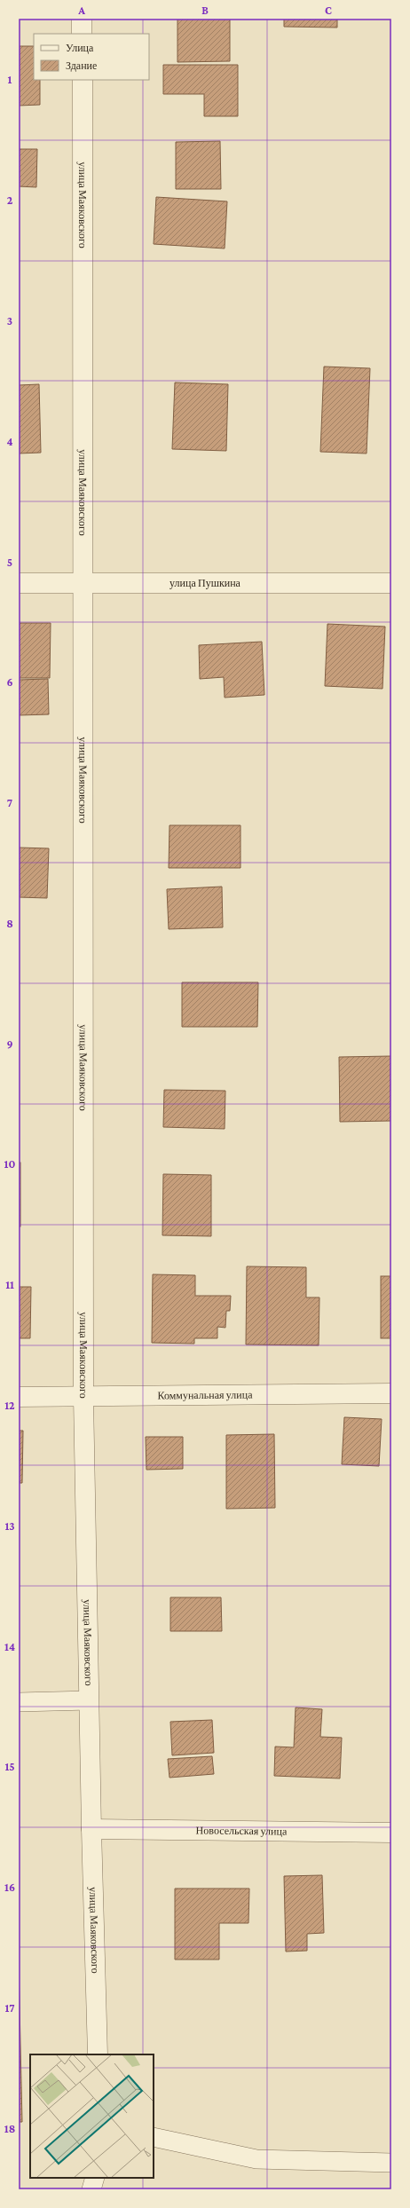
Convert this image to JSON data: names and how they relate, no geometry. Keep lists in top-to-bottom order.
{
  "streets": {
    "street": [
      "улица Маяковского",
      "улица Пушкина",
      "Коммунальная улица",
      "Новосельская улица"
    ]
  },
  "crossings": [
    ["улица Маяковского", "улица Пушкина"],
    ["улица Маяковского", "Коммунальная улица"],
    ["улица Маяковского", "Новосельская улица"]
  ],
  "legend": ["Улица", "Здание"],
  "grid": {
    "columns": ["A", "B", "C"],
    "rows": [
      "1",
      "2",
      "3",
      "4",
      "5",
      "6",
      "7",
      "8",
      "9",
      "10",
      "11",
      "12",
      "13",
      "14",
      "15",
      "16",
      "17",
      "18"
    ]
  }
}
